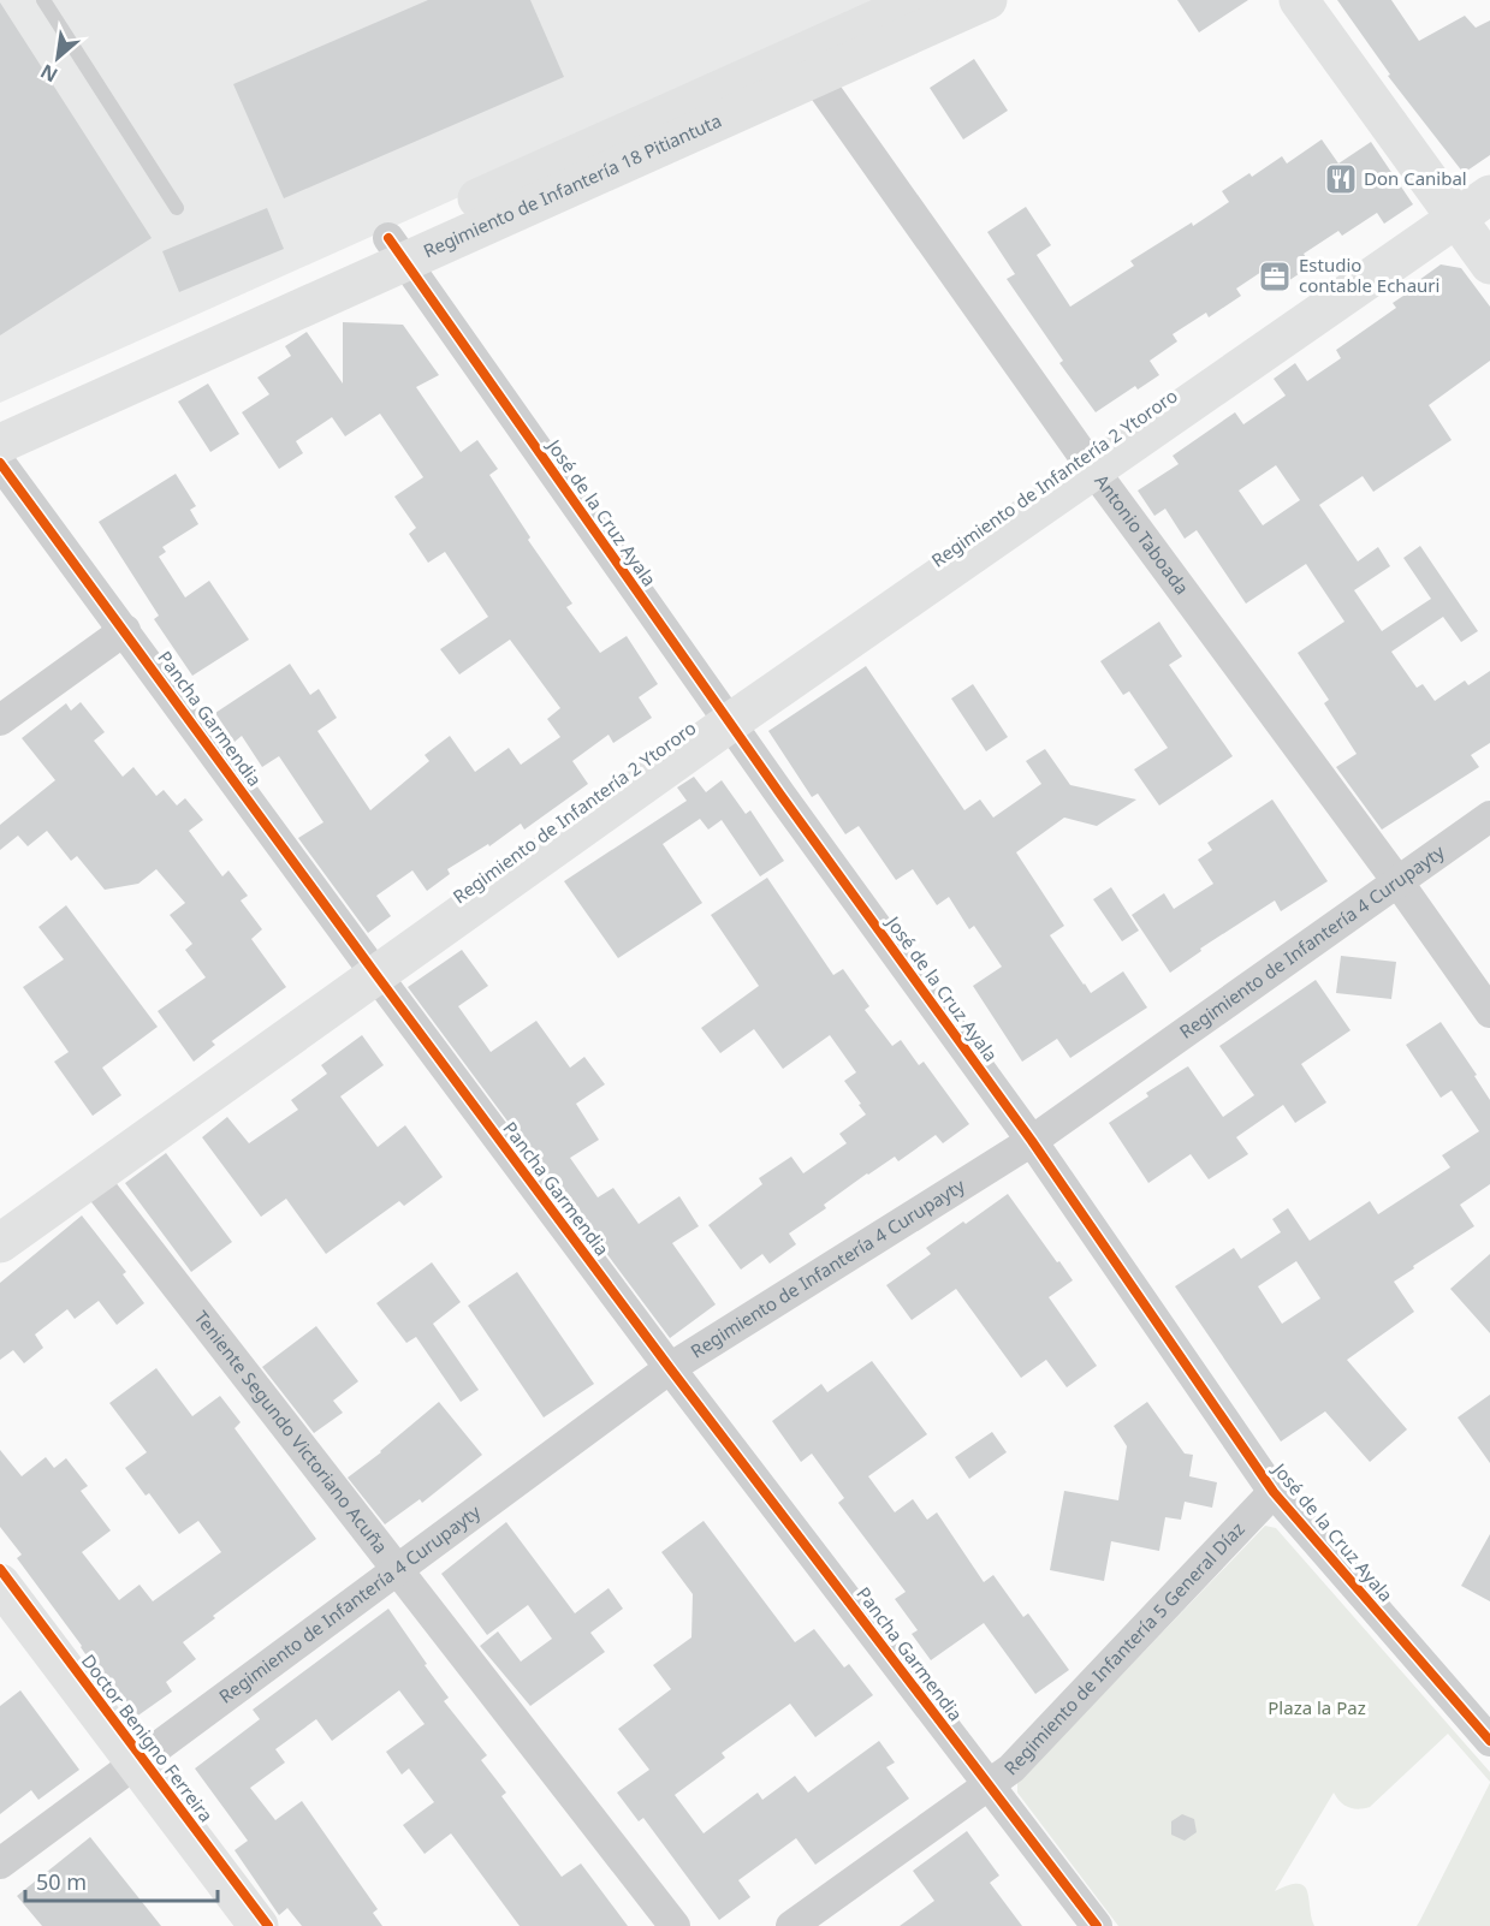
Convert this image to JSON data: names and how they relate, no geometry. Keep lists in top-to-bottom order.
{
  "streets": {
    "street": [
      "Regimiento de Infantería 18 Pitiantuta",
      "Regimiento de Infantería 2 Ytororo",
      "José de la Cruz Ayala",
      "Antonio Taboada",
      "Pancha Garmendia",
      "Regimiento de Infantería 4 Curupayty",
      "Teniente Segundo Victoriano Acuña",
      "Regimiento de Infantería 5 General Díaz",
      "Doctor Benigno Ferreira"
    ]
  },
  "crossings": [
    ["Regimiento de Infantería 18 Pitiantuta", "José de la Cruz Ayala"],
    ["Regimiento de Infantería 18 Pitiantuta", "Antonio Taboada"],
    ["Regimiento de Infantería 2 Ytororo", "José de la Cruz Ayala"],
    ["Regimiento de Infantería 2 Ytororo", "Antonio Taboada"],
    ["Regimiento de Infantería 2 Ytororo", "Pancha Garmendia"],
    ["Regimiento de Infantería 2 Ytororo", "Teniente Segundo Victoriano Acuña"],
    ["José de la Cruz Ayala", "Regimiento de Infantería 4 Curupayty"],
    ["José de la Cruz Ayala", "Regimiento de Infantería 5 General Díaz"],
    ["Antonio Taboada", "Regimiento de Infantería 4 Curupayty"],
    ["Pancha Garmendia", "Regimiento de Infantería 4 Curupayty"],
    ["Pancha Garmendia", "Regimiento de Infantería 5 General Díaz"],
    ["Regimiento de Infantería 4 Curupayty", "Teniente Segundo Victoriano Acuña"],
    ["Regimiento de Infantería 4 Curupayty", "Doctor Benigno Ferreira"]
  ],
  "parks": ["Plaza la Paz"],
  "places": {
    "restaurant": ["Don Canibal"],
    "office": ["Estudio contable Echauri"]
  },
  "scale_bar": "50 m",
  "north": "bottom left"
}
